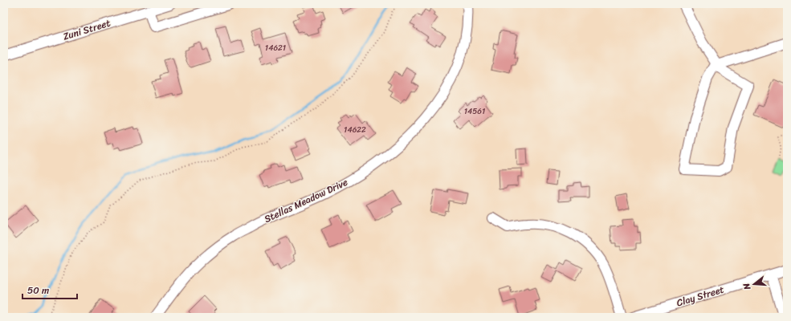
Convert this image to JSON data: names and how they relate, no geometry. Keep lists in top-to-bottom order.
{
  "streets": {
    "street": ["Zuni Street", "Stellas Meadow Drive", "Clay Street"]
  },
  "house_numbers": ["14621", "14561", "14622"],
  "scale_bar": "50 m",
  "north": "left"
}
